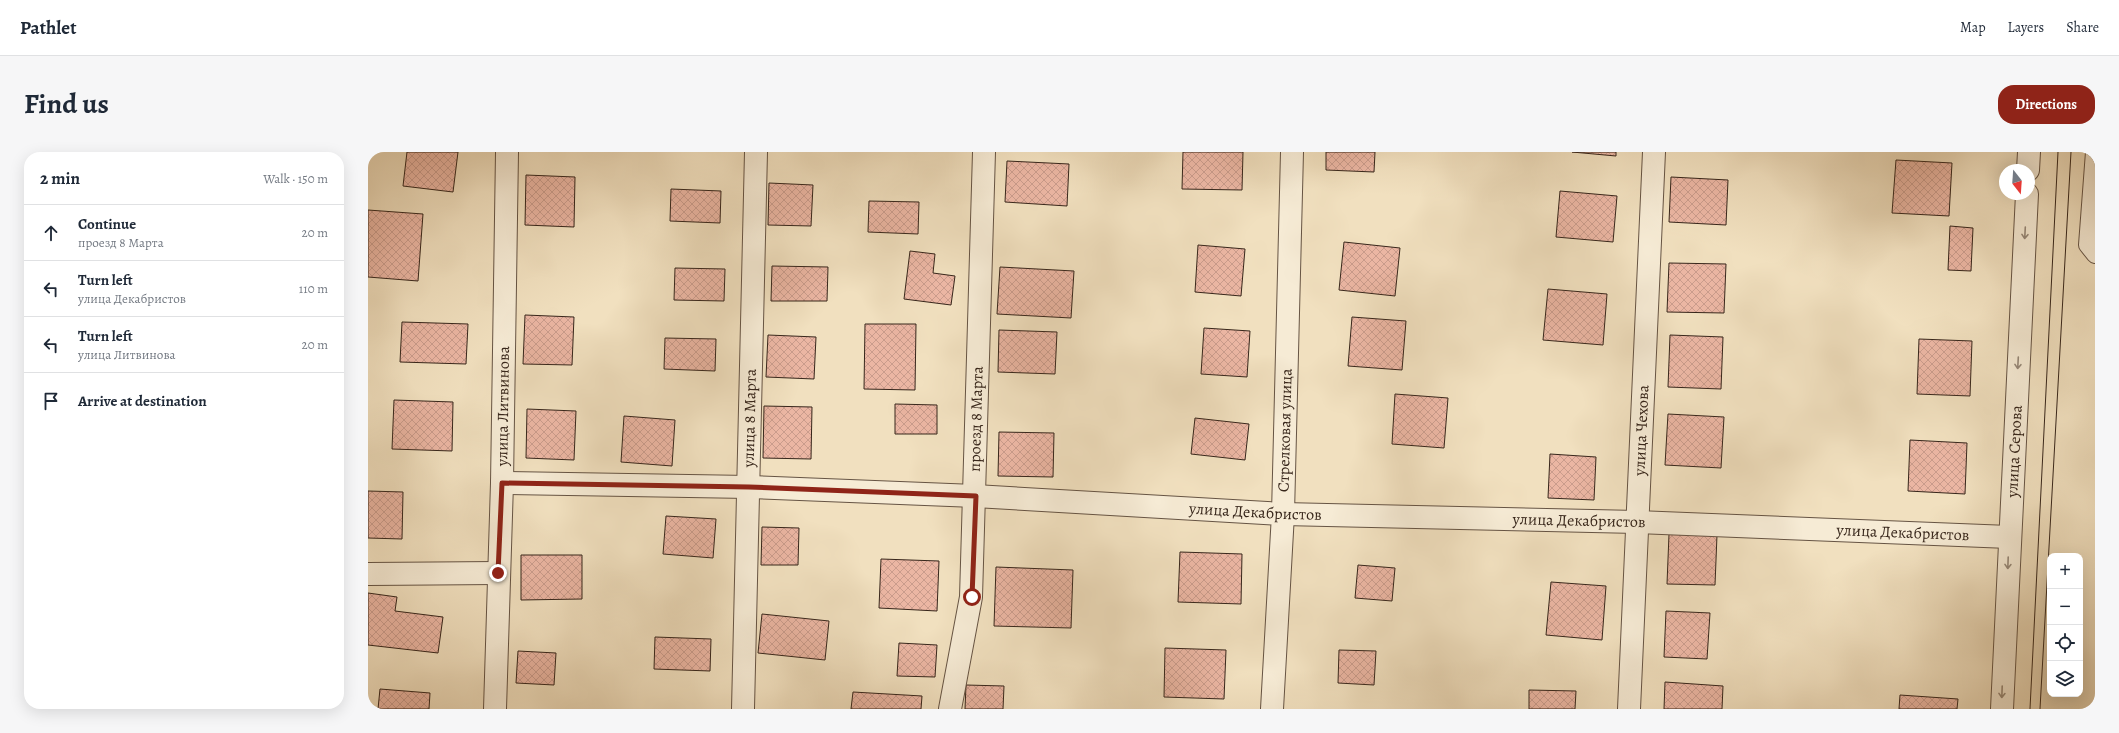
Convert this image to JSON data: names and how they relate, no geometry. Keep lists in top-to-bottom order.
{
  "streets": {
    "street": [
      "улица Литвинова",
      "улица 8 Марта",
      "проезд 8 Марта",
      "улица Чехова",
      "Стрелковая улица",
      "улица Серова",
      "улица Декабристов"
    ]
  },
  "crossings": [
    ["улица Литвинова", "улица Декабристов"],
    ["улица 8 Марта", "улица Декабристов"],
    ["проезд 8 Марта", "улица Декабристов"],
    ["улица Чехова", "улица Декабристов"],
    ["Стрелковая улица", "улица Декабристов"],
    ["улица Серова", "улица Декабристов"]
  ],
  "one_way": ["улица Серова"],
  "north": "bottom",
  "page": {
    "header": "Pathlet",
    "nav": ["Map", "Layers", "Share"],
    "title": "Find us",
    "buttons": "Directions",
    "heading": ["2 min", "Walk · 150 m"],
    "list": [
      ["Continue", "проезд 8 Марта", "20 m"],
      ["Turn left", "улица Декабристов", "110 m"],
      ["Turn left", "улица Литвинова", "20 m"],
      "Arrive at destination"
    ],
    "map_buttons": ["+", "−"]
  }
}
